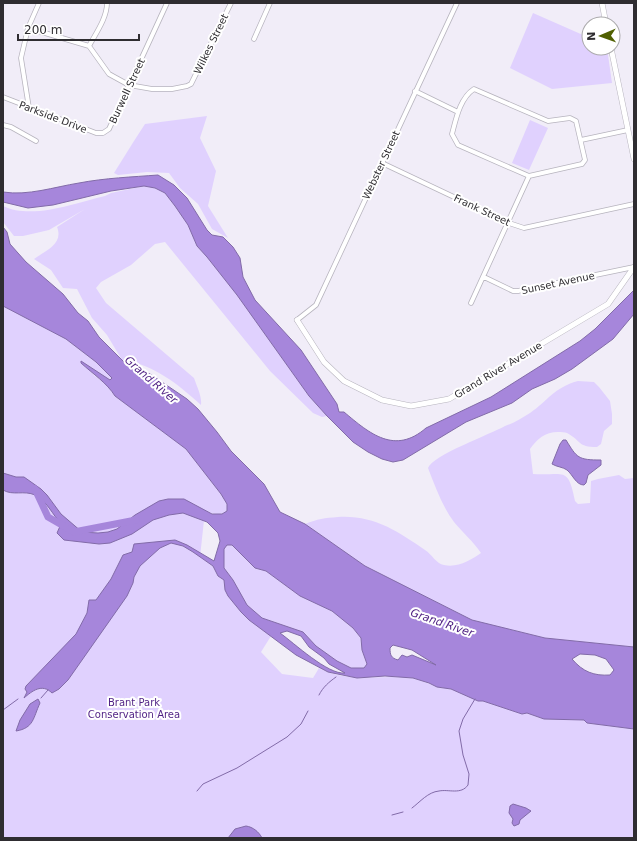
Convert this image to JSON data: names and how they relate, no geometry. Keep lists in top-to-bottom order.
{
  "streets": {
    "street": [
      "Wilkes Street",
      "Burwell Street",
      "Parkside Drive",
      "Webster Street",
      "Frank Street",
      "Sunset Avenue",
      "Grand River Avenue"
    ]
  },
  "crossings": [
    ["Wilkes Street", "Burwell Street"],
    ["Burwell Street", "Parkside Drive"],
    ["Webster Street", "Frank Street"],
    ["Webster Street", "Grand River Avenue"],
    ["Sunset Avenue", "Grand River Avenue"]
  ],
  "water": ["Grand River"],
  "parks": ["Brant Park Conservation Area"],
  "scale_bar": "200 m",
  "north": "left"
}
